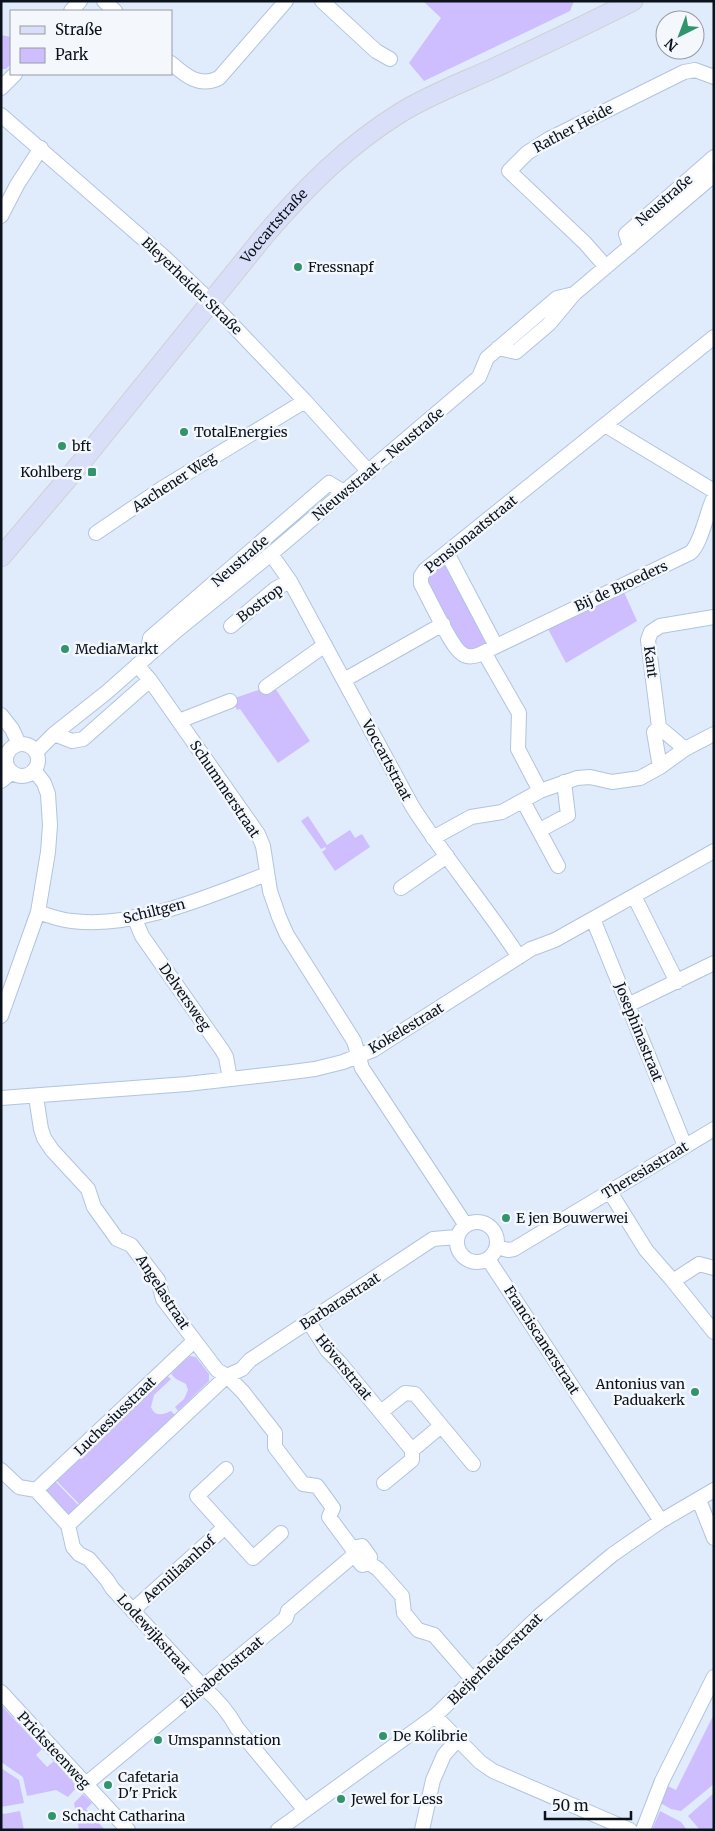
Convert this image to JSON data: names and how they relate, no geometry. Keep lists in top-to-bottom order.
{
  "streets": {
    "main road": ["Voccartstraße"],
    "street": [
      "Rather Heide",
      "Neustraße",
      "Bleyerheider Straße",
      "Nieuwstraat - Neustraße",
      "Aachener Weg",
      "Pensionaatstraat",
      "Bij de Broeders",
      "Bostrop",
      "Kant",
      "Voccartstraat",
      "Schummerstraat",
      "Schiltgen",
      "Delversweg",
      "Kokelestraat",
      "Josephinastraat",
      "Theresiastraat",
      "Angelastraat",
      "Barbarastraat",
      "Franciscanerstraat",
      "Höverstraat",
      "Luchesiusstraat",
      "Aemiliaanhof",
      "Lodewijkstraat",
      "Bleijerheiderstraat",
      "Elisabethstraat",
      "Pricksteenweg"
    ]
  },
  "crossings": [
    ["Rather Heide", "Nieuwstraat - Neustraße"],
    ["Neustraße", "Nieuwstraat - Neustraße"],
    ["Neustraße", "Schummerstraat"],
    ["Voccartstraße", "Bleyerheider Straße"],
    ["Bleyerheider Straße", "Nieuwstraat - Neustraße"],
    ["Bleyerheider Straße", "Aachener Weg"],
    ["Nieuwstraat - Neustraße", "Voccartstraat"],
    ["Nieuwstraat - Neustraße", "Schummerstraat"],
    ["Pensionaatstraat", "Bij de Broeders"],
    ["Bostrop", "Voccartstraat"],
    ["Voccartstraat", "Kokelestraat"],
    ["Schummerstraat", "Schiltgen"],
    ["Schummerstraat", "Kokelestraat"],
    ["Schiltgen", "Delversweg"],
    ["Delversweg", "Kokelestraat"],
    ["Kokelestraat", "Josephinastraat"],
    ["Kokelestraat", "Angelastraat"],
    ["Josephinastraat", "Theresiastraat"],
    ["Theresiastraat", "Barbarastraat"],
    ["Theresiastraat", "Franciscanerstraat"],
    ["Angelastraat", "Barbarastraat"],
    ["Angelastraat", "Luchesiusstraat"],
    ["Angelastraat", "Bleijerheiderstraat"],
    ["Angelastraat", "Elisabethstraat"],
    ["Barbarastraat", "Franciscanerstraat"],
    ["Barbarastraat", "Höverstraat"],
    ["Franciscanerstraat", "Bleijerheiderstraat"],
    ["Luchesiusstraat", "Lodewijkstraat"],
    ["Aemiliaanhof", "Lodewijkstraat"],
    ["Lodewijkstraat", "Bleijerheiderstraat"],
    ["Lodewijkstraat", "Elisabethstraat"],
    ["Elisabethstraat", "Pricksteenweg"]
  ],
  "places": {
    "other": [
      "Fressnapf",
      "TotalEnergies",
      "bft",
      "MediaMarkt",
      "E jen Bouwerwei",
      "Antonius van Paduakerk",
      "De Kolibrie",
      "Umspannstation",
      "Cafetaria D'r Prick",
      "Jewel for Less",
      "Schacht Catharina"
    ],
    "transit": ["Kohlberg"]
  },
  "legend": ["Straße", "Park"],
  "scale_bar": "50 m",
  "north": "bottom left"
}
